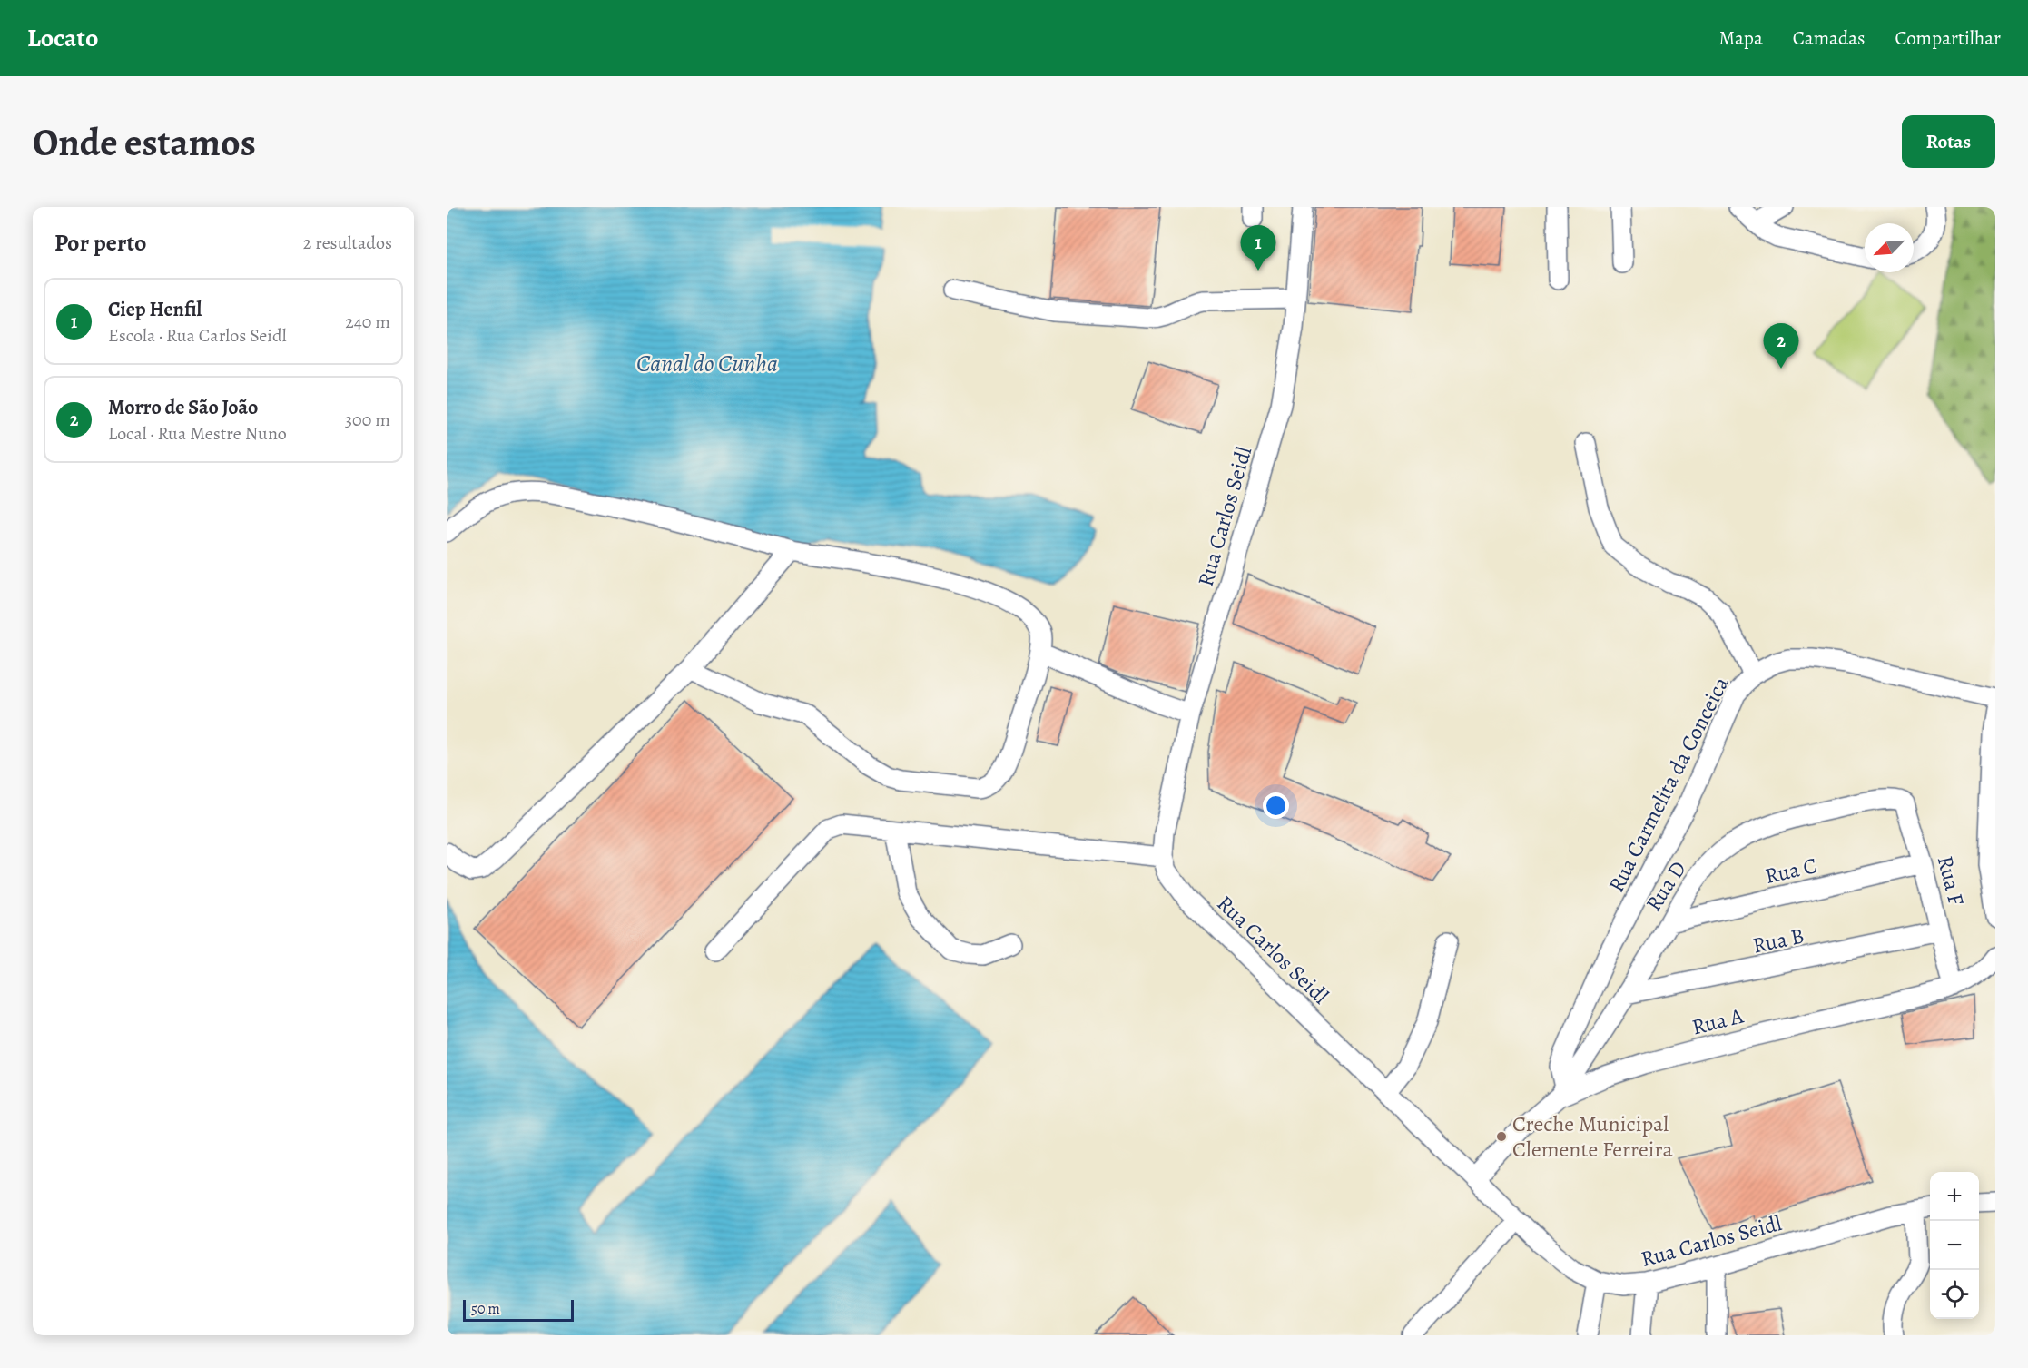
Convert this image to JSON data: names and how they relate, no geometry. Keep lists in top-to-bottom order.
{
  "streets": {
    "street": [
      "Rua Carlos Seidl",
      "Rua Carmelita da Conceica",
      "Rua C",
      "Rua F",
      "Rua D",
      "Rua B",
      "Rua A"
    ]
  },
  "crossings": [
    ["Rua Carlos Seidl", "Rua A"],
    ["Rua Carmelita da Conceica", "Rua D"],
    ["Rua Carmelita da Conceica", "Rua A"],
    ["Rua C", "Rua F"],
    ["Rua C", "Rua D"],
    ["Rua F", "Rua D"],
    ["Rua F", "Rua B"],
    ["Rua F", "Rua A"],
    ["Rua D", "Rua B"],
    ["Rua D", "Rua A"]
  ],
  "water": ["Canal do Cunha"],
  "places": ["Creche Municipal Clemente Ferreira"],
  "scale_bar": "50 m",
  "north": "bottom left",
  "page": {
    "header": "Locato",
    "nav": ["Mapa", "Camadas", "Compartilhar"],
    "buttons": "Rotas",
    "title": "Onde estamos",
    "heading": ["Por perto", "2 resultados"],
    "pins": ["1", "2"],
    "list": [
      {
        "mark": "1",
        "name": "Ciep Henfil",
        "note": "Escola · Rua Carlos Seidl",
        "value": "240 m"
      },
      {
        "mark": "2",
        "name": "Morro de São João",
        "note": "Local · Rua Mestre Nuno",
        "value": "300 m"
      }
    ],
    "map_buttons": ["+", "−"],
    "scale": "50 m"
  }
}
